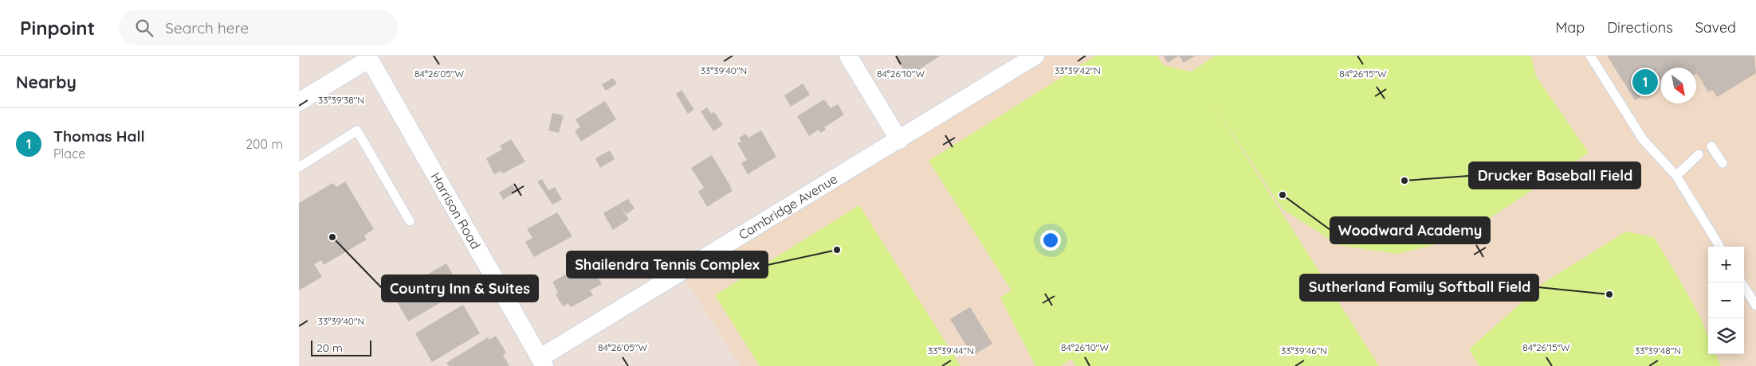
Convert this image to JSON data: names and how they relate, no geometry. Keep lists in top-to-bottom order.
{
  "streets": {
    "street": ["Cambridge Avenue", "Harrison Road"]
  },
  "crossings": [
    ["Cambridge Avenue", "Harrison Road"]
  ],
  "places": [
    "Drucker Baseball Field",
    "Woodward Academy",
    "Country Inn & Suites",
    "Shailendra Tennis Complex",
    "Sutherland Family Softball Field"
  ],
  "scale_bar": "20 m",
  "north": "bottom right",
  "page": {
    "header": "Pinpoint",
    "search": "Search here",
    "nav": ["Map", "Directions", "Saved"],
    "heading": "Nearby",
    "pins": "1",
    "list": [
      {
        "mark": "1",
        "name": "Thomas Hall",
        "note": "Place",
        "value": "200 m"
      }
    ],
    "map_buttons": ["+", "−"],
    "scale": "20 m"
  },
  "coordinates": [
    "33°39'42\"N",
    "33°39'40\"N",
    "84°26'05\"W",
    "84°26'10\"W",
    "84°26'15\"W",
    "33°39'38\"N",
    "33°39'44\"N",
    "33°39'46\"N",
    "33°39'48\"N"
  ]
}
